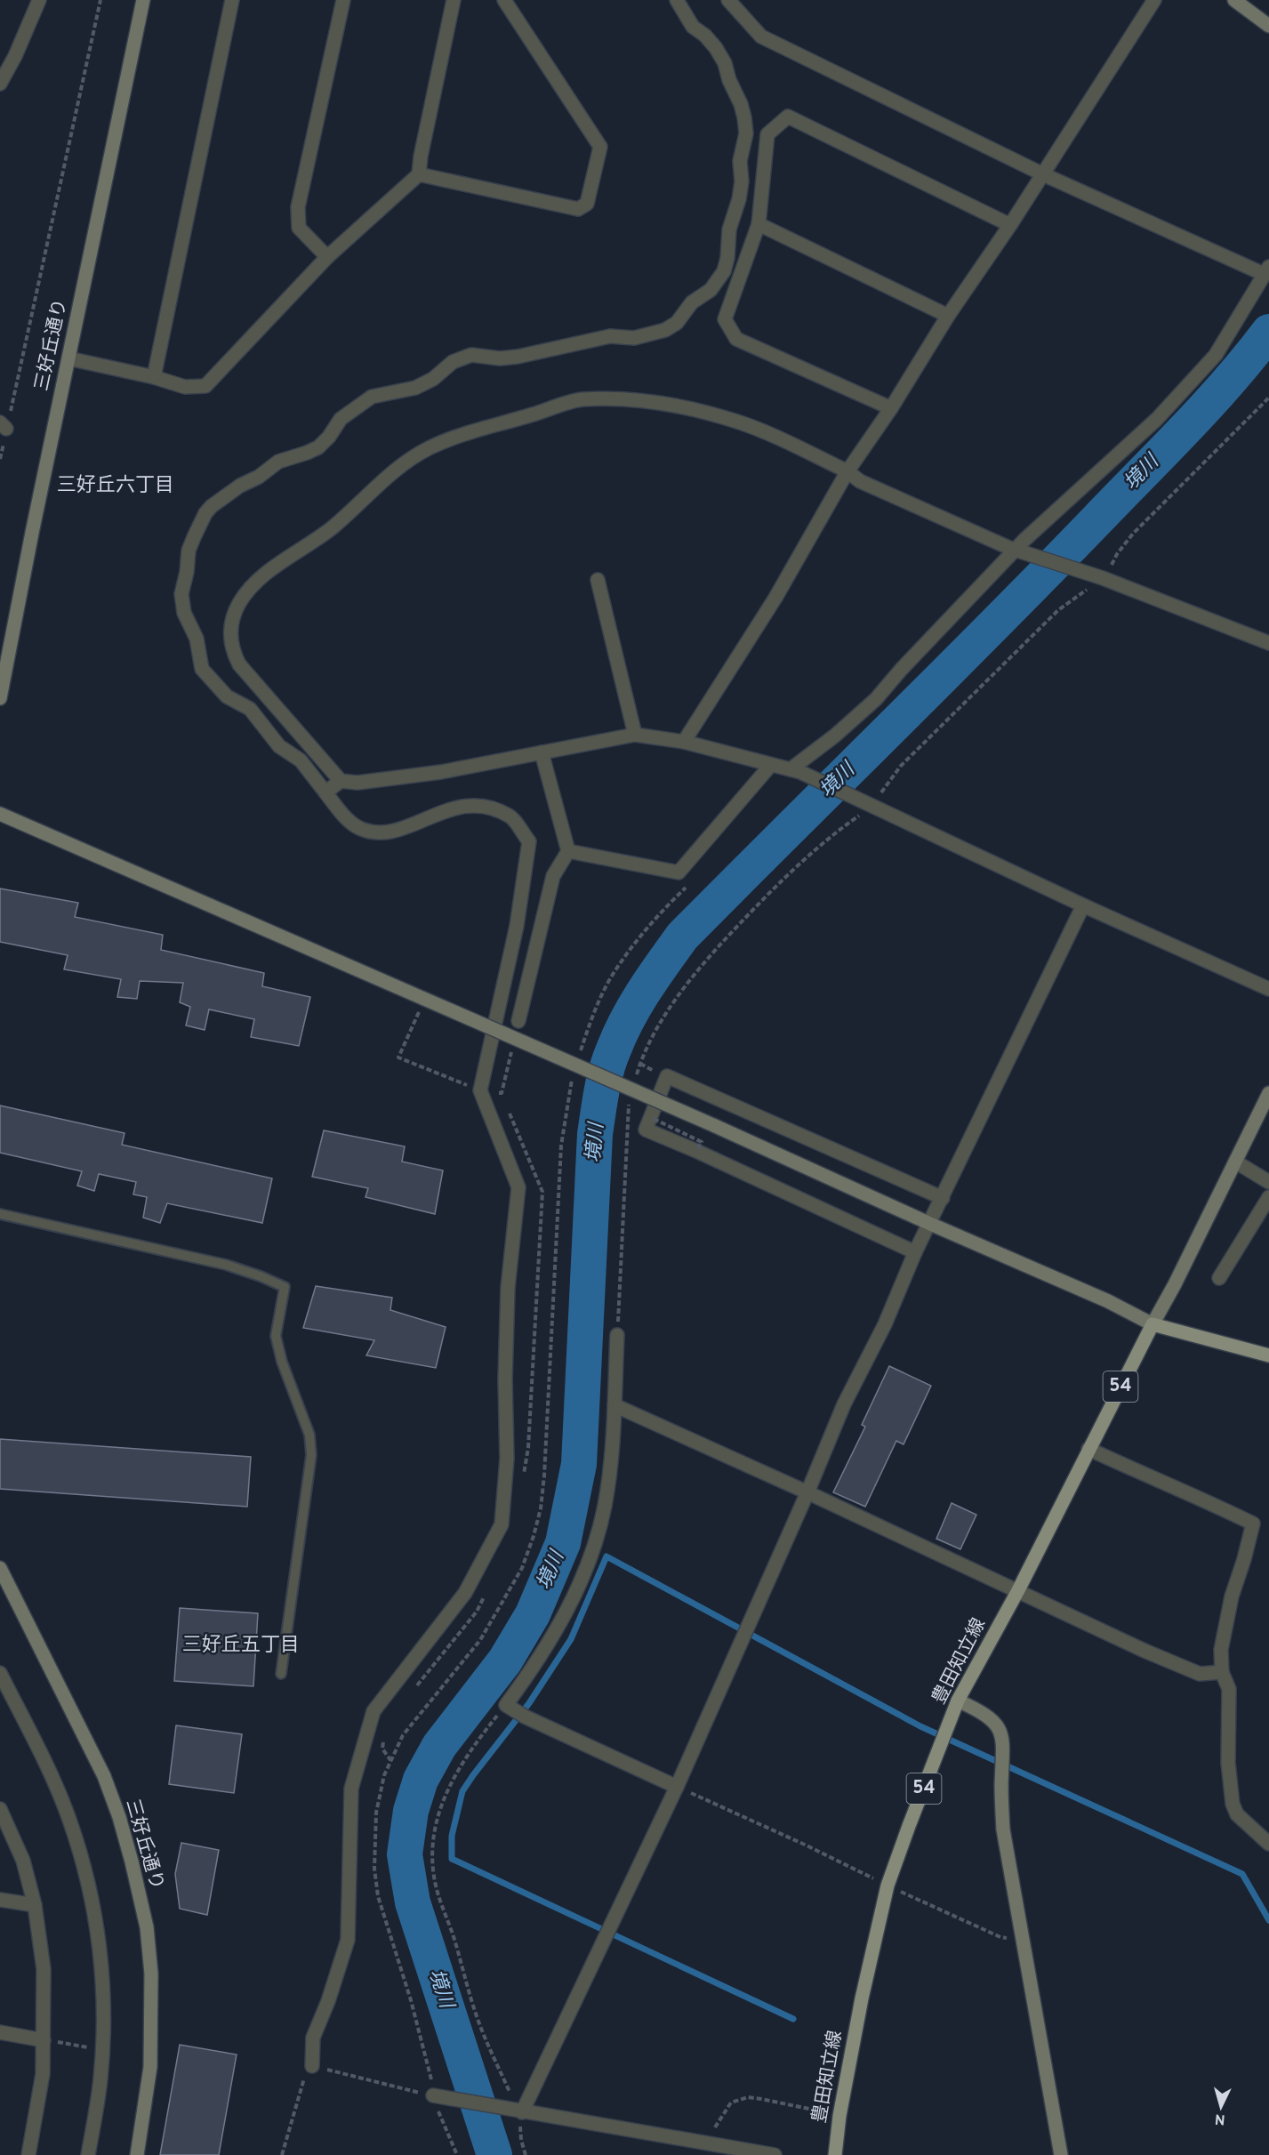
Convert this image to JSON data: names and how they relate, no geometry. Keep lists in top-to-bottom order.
{
  "streets": {
    "main road": ["54", "豊田知立線"],
    "street": ["三好丘通り"]
  },
  "districts": ["三好丘六丁目", "三好丘五丁目"],
  "water": ["境川"],
  "north": "bottom"
}
